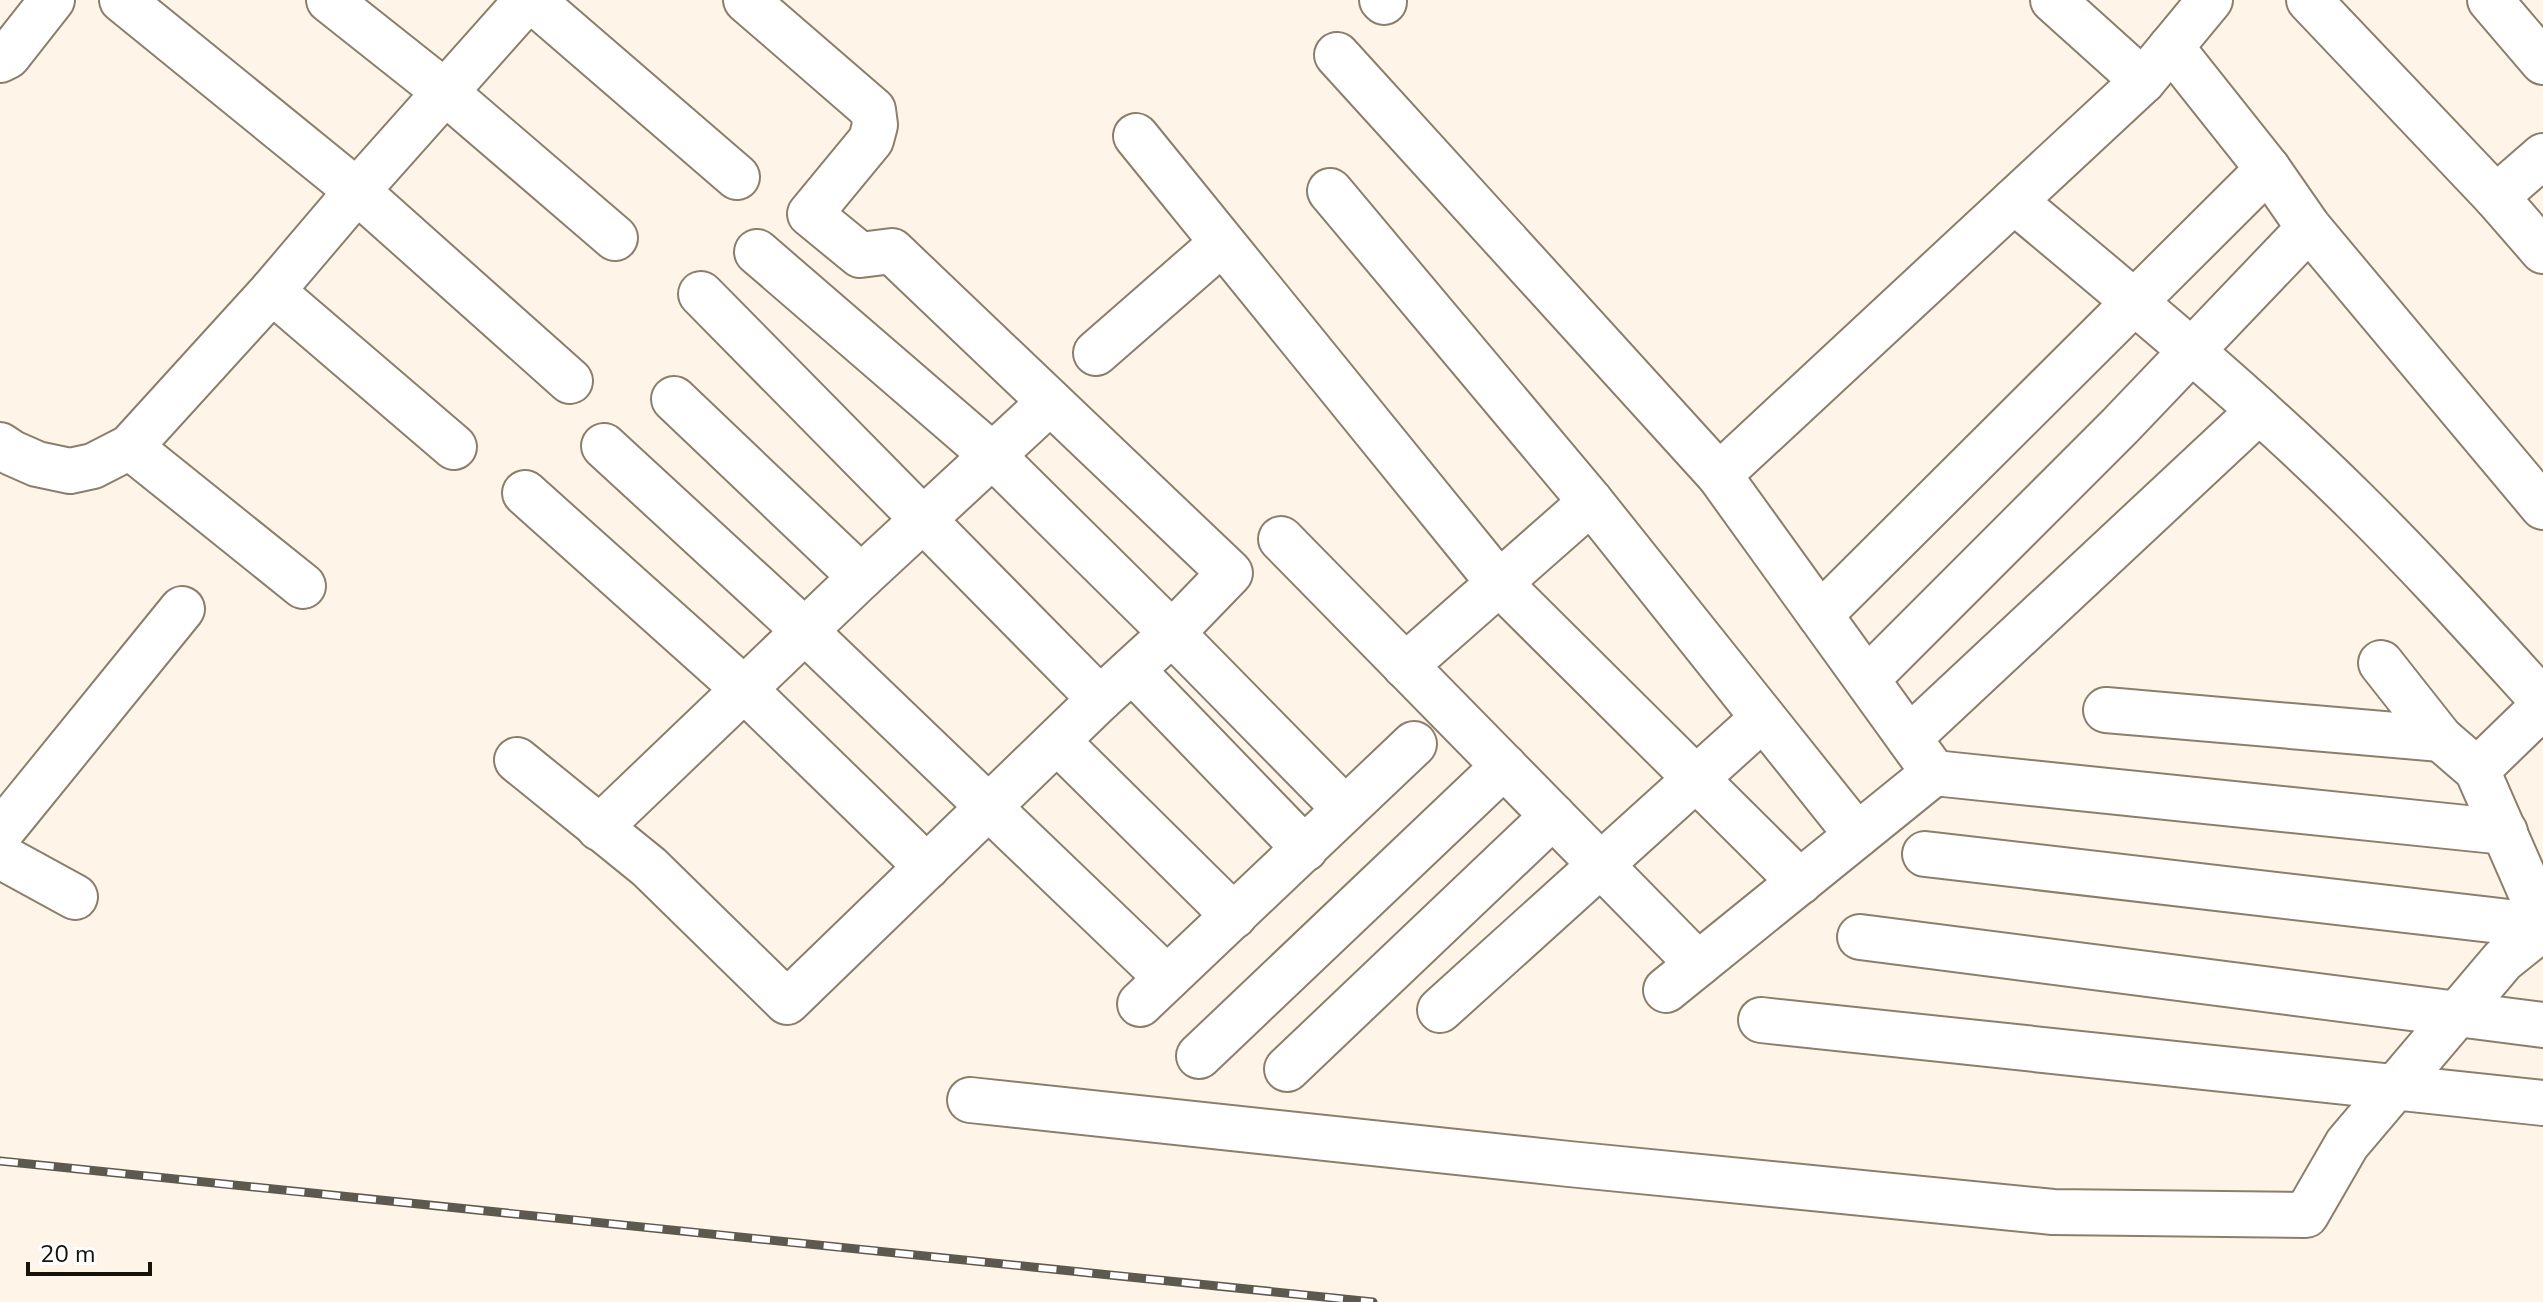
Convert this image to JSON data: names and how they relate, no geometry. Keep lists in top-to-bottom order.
{
  "scale_bar": "20 m"
}
